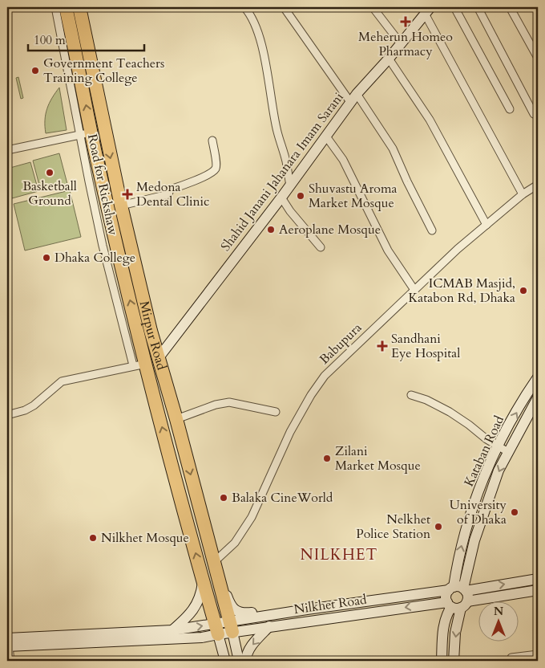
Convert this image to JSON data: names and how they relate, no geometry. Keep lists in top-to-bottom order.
{
  "streets": {
    "highway": ["Mirpur Road"],
    "main road": ["Shahid Janani Jahanara Imam Sarani", "Kataban Road", "Nilkhet Road"],
    "street": ["Road for Rickshaw", "Babupura"]
  },
  "crossings": [
    ["Shahid Janani Jahanara Imam Sarani", "Mirpur Road"],
    ["Road for Rickshaw", "Mirpur Road"],
    ["Mirpur Road", "Babupura"],
    ["Mirpur Road", "Nilkhet Road"],
    ["Kataban Road", "Nilkhet Road"]
  ],
  "districts": ["NILKHET"],
  "places": {
    "health": ["Meherun Homeo Pharmacy", "Medona Dental Clinic", "Sandhani Eye Hospital"],
    "other": [
      "Government Teachers Training College",
      "Basketball Ground",
      "Shuvastu Aroma Market Mosque",
      "Aeroplane Mosque",
      "Dhaka College",
      "ICMAB Masjid, Katabon Rd, Dhaka",
      "Zilani Market Mosque",
      "Balaka CineWorld",
      "University of Dhaka",
      "Nelkhet Police Station",
      "Nilkhet Mosque"
    ]
  },
  "scale_bar": "100 m",
  "north": "top"
}
